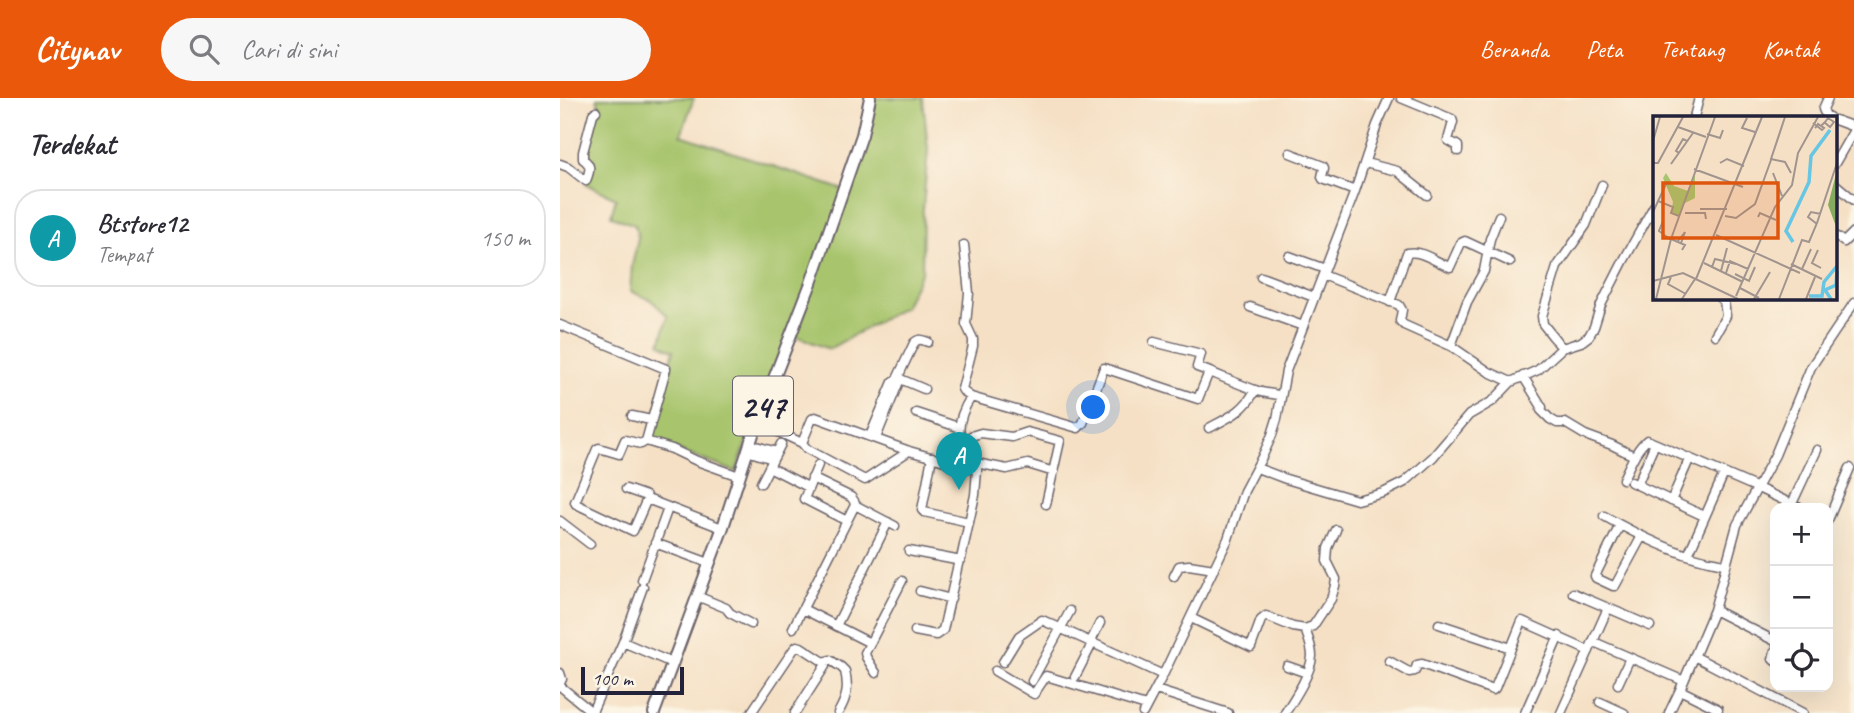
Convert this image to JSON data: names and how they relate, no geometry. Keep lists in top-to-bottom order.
{
  "streets": {
    "main road": ["247"]
  },
  "scale_bar": "100 m",
  "page": {
    "header": "Citynav",
    "search": "Cari di sini",
    "nav": [
      "Beranda",
      "Peta",
      "Tentang",
      "Kontak"
    ],
    "heading": "Terdekat",
    "list": [
      {
        "mark": "A",
        "name": "Btstore12",
        "note": "Tempat",
        "value": "150 m"
      }
    ],
    "pins": "A",
    "map_buttons": ["+", "−"],
    "scale": "100 m"
  }
}
